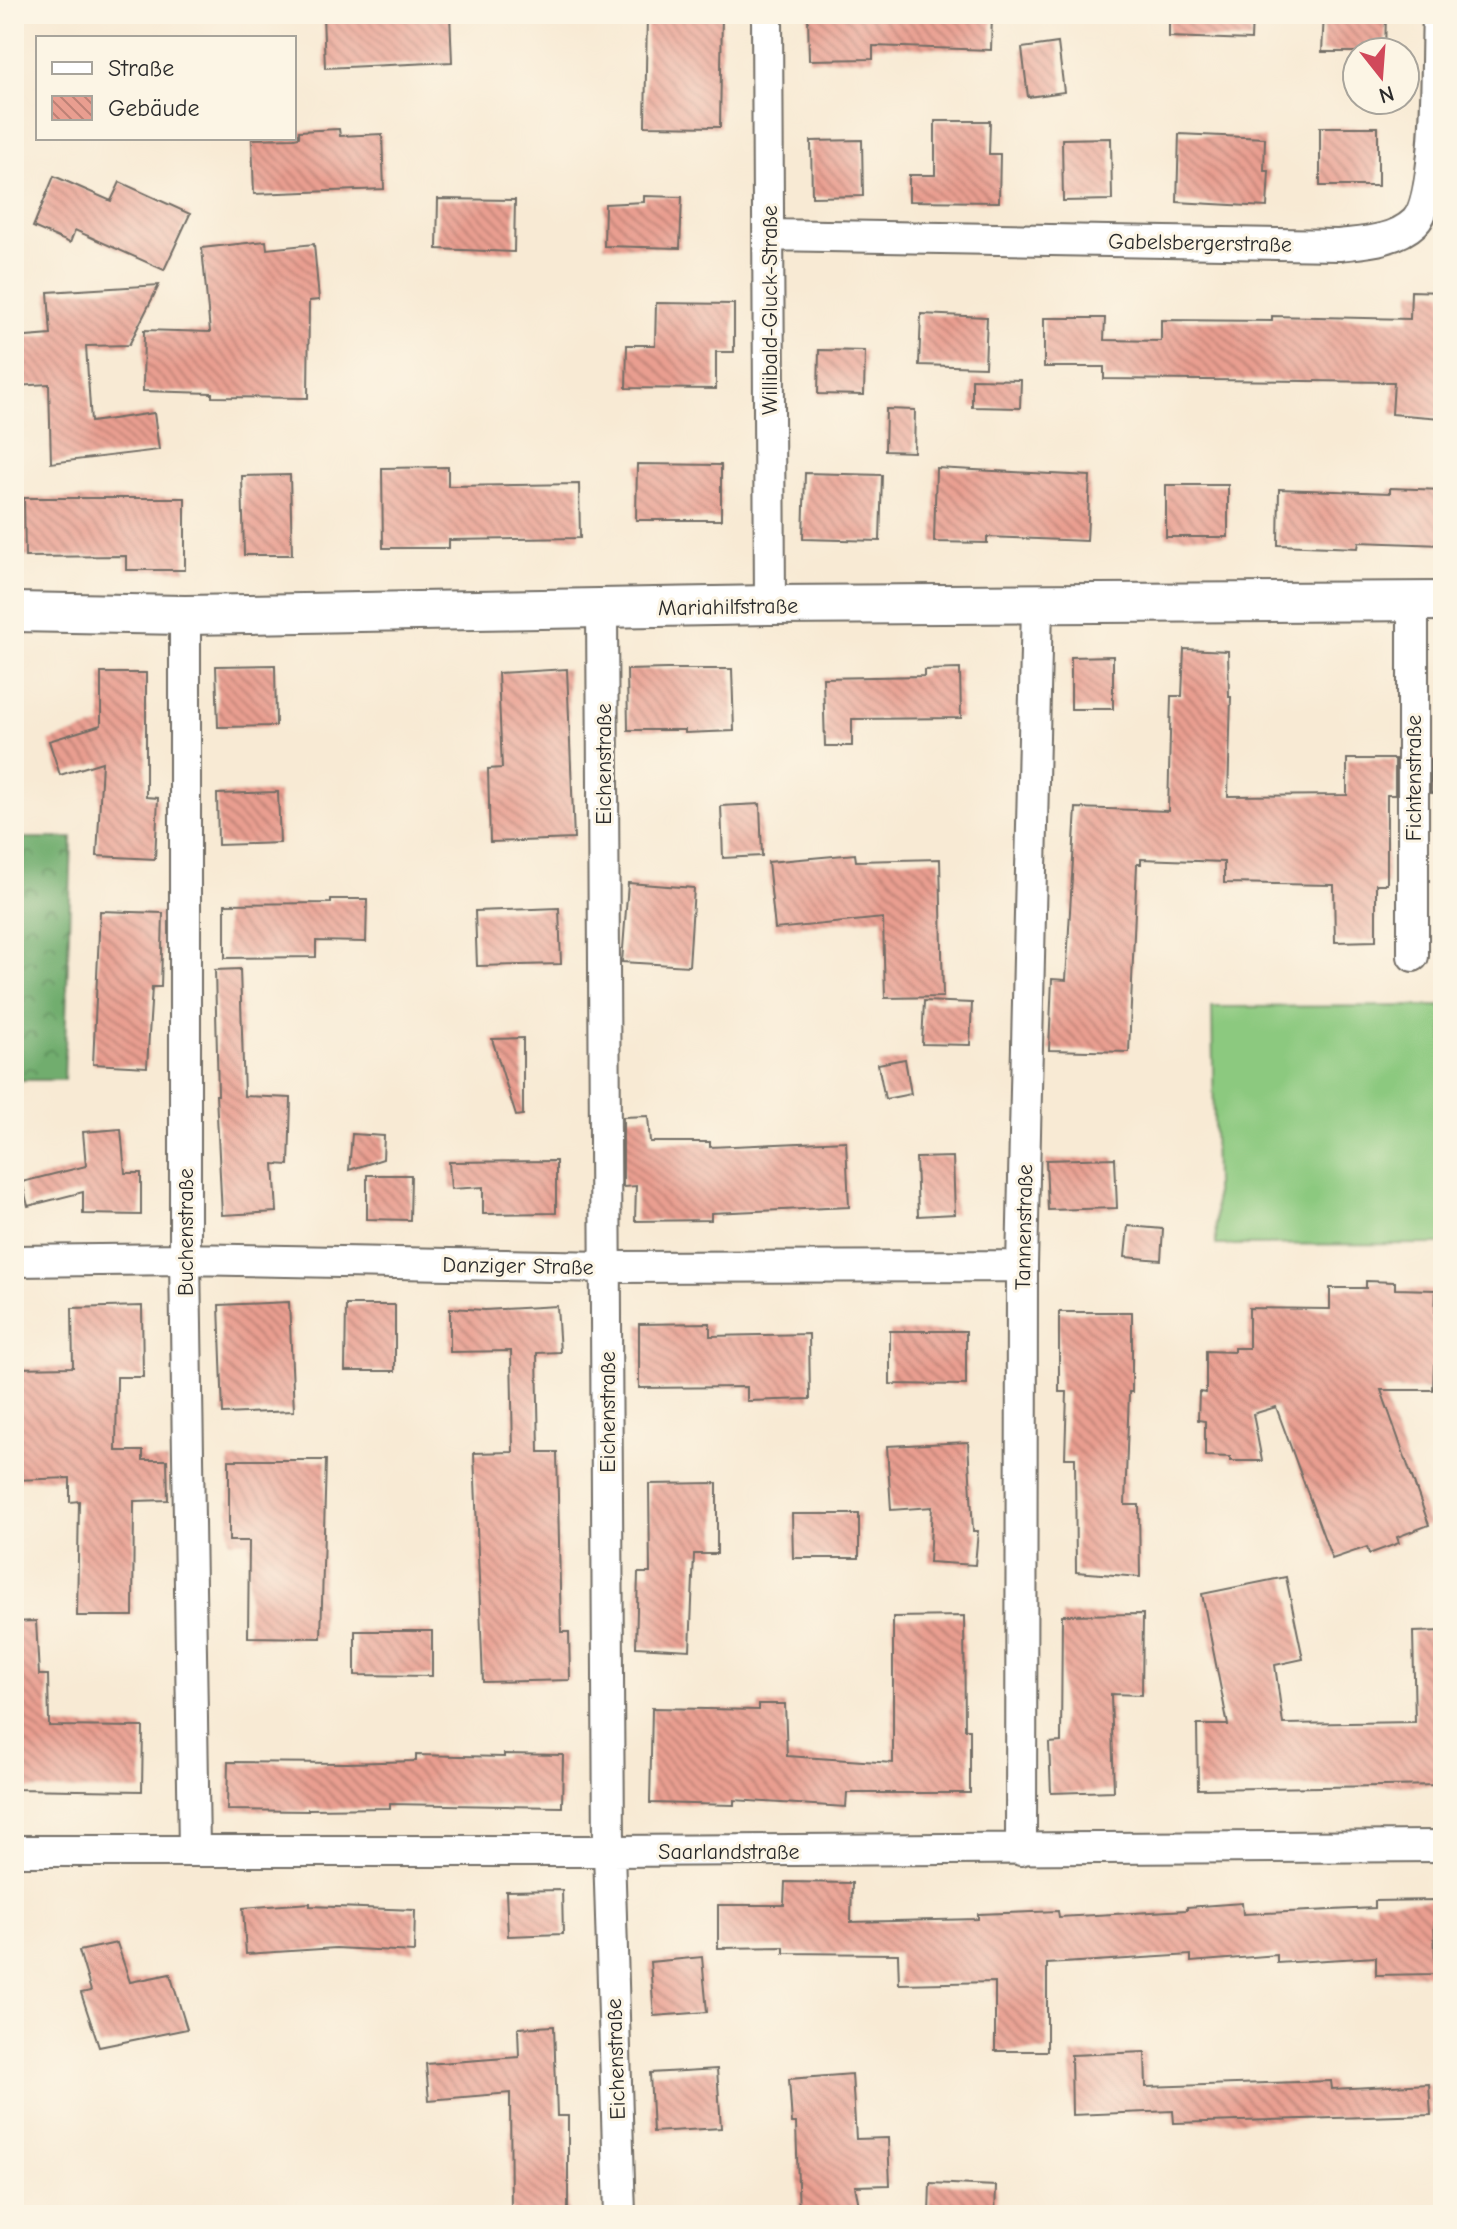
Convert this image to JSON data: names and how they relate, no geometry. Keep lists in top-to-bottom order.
{
  "streets": {
    "street": [
      "Gabelsbergerstraße",
      "Willibald-Gluck-Straße",
      "Mariahilfstraße",
      "Eichenstraße",
      "Fichtenstraße",
      "Tannenstraße",
      "Buchenstraße",
      "Danziger Straße",
      "Saarlandstraße"
    ]
  },
  "crossings": [
    ["Gabelsbergerstraße", "Willibald-Gluck-Straße"],
    ["Willibald-Gluck-Straße", "Mariahilfstraße"],
    ["Mariahilfstraße", "Eichenstraße"],
    ["Mariahilfstraße", "Fichtenstraße"],
    ["Mariahilfstraße", "Tannenstraße"],
    ["Mariahilfstraße", "Buchenstraße"],
    ["Eichenstraße", "Danziger Straße"],
    ["Eichenstraße", "Saarlandstraße"],
    ["Tannenstraße", "Danziger Straße"],
    ["Tannenstraße", "Saarlandstraße"],
    ["Buchenstraße", "Danziger Straße"],
    ["Buchenstraße", "Saarlandstraße"]
  ],
  "legend": ["Straße", "Gebäude"],
  "north": "bottom"
}
